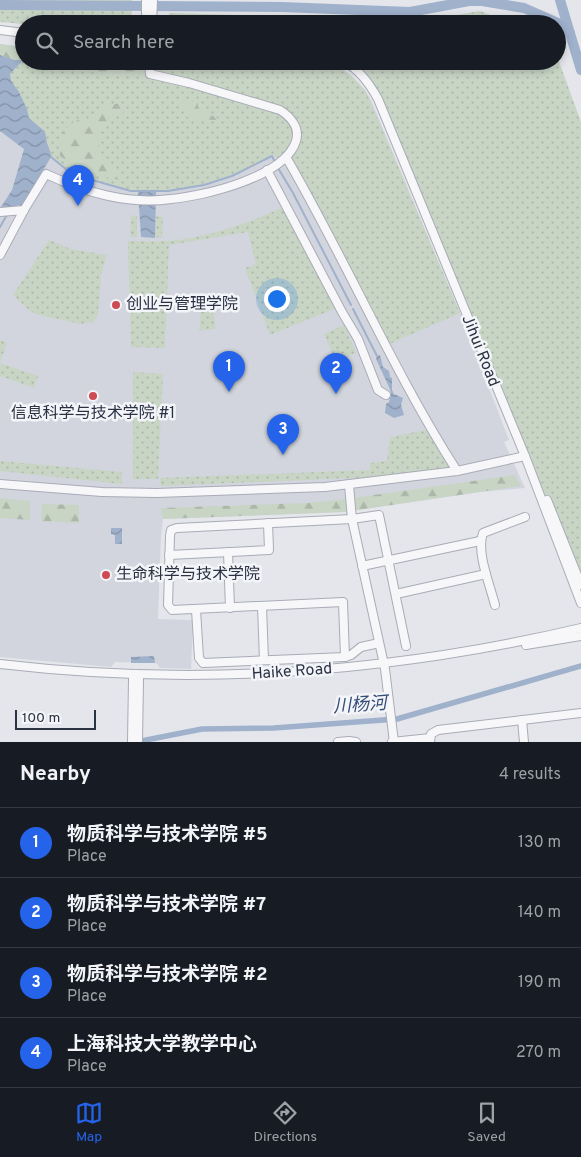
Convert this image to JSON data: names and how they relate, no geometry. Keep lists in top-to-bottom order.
{
  "streets": {
    "street": ["Jihui Road", "Haike Road"]
  },
  "water": ["川杨河"],
  "places": ["创业与管理学院", "信息科学与技术学院 #1", "生命科学与技术学院"],
  "scale_bar": "100 m",
  "page": {
    "search": "Search here",
    "pins": [
      "4",
      "1",
      "2",
      "3"
    ],
    "scale": "100 m",
    "heading": ["Nearby", "4 results"],
    "list": [
      {
        "mark": "1",
        "name": "物质科学与技术学院 #5",
        "note": "Place",
        "value": "130 m"
      },
      {
        "mark": "2",
        "name": "物质科学与技术学院 #7",
        "note": "Place",
        "value": "140 m"
      },
      {
        "mark": "3",
        "name": "物质科学与技术学院 #2",
        "note": "Place",
        "value": "190 m"
      },
      {
        "mark": "4",
        "name": "上海科技大学教学中心",
        "note": "Place",
        "value": "270 m"
      }
    ],
    "nav": ["Map", "Directions", "Saved"]
  }
}
